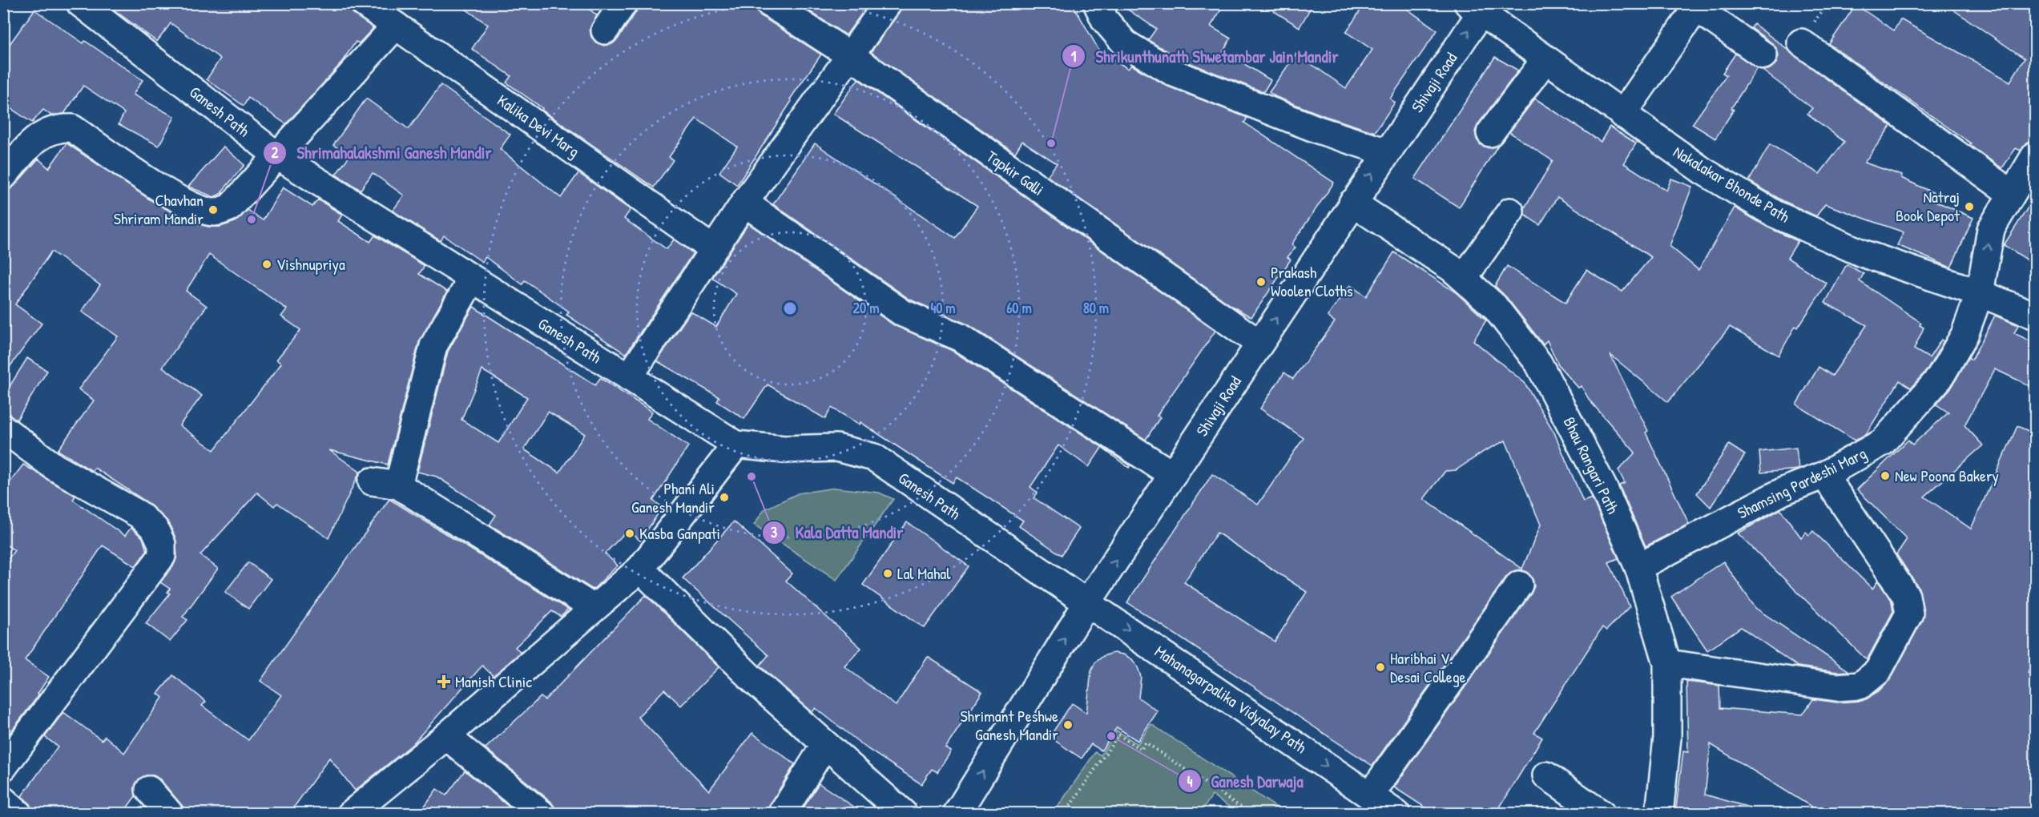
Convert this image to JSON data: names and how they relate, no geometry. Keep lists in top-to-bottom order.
{
  "streets": {
    "main road": [
      "Shivaji Road",
      "Ganesh Path",
      "Kalika Devi Marg",
      "Tapkir Galli",
      "Nakalakar Bhonde Path",
      "Bhau Rangari Path",
      "Shamsing Pardeshi Marg",
      "Mahanagarpalika Vidyalay Path"
    ]
  },
  "crossings": [
    ["Shivaji Road", "Ganesh Path"],
    ["Shivaji Road", "Tapkir Galli"],
    ["Shivaji Road", "Nakalakar Bhonde Path"],
    ["Shivaji Road", "Bhau Rangari Path"],
    ["Shivaji Road", "Mahanagarpalika Vidyalay Path"],
    ["Ganesh Path", "Mahanagarpalika Vidyalay Path"],
    ["Nakalakar Bhonde Path", "Shamsing Pardeshi Marg"],
    ["Bhau Rangari Path", "Shamsing Pardeshi Marg"]
  ],
  "one_way": ["Shivaji Road", "Mahanagarpalika Vidyalay Path"],
  "places": {
    "other": [
      "Shrikunthunath Shwetambar Jain Mandir",
      "Natraj Book Depot",
      "Chavhan Shriram Mandir",
      "Shrimahalakshmi Ganesh Mandir",
      "Vishnupriya",
      "Prakash Woolen Cloths",
      "New Poona Bakery",
      "Kala Datta Mandir",
      "Phani Ali Ganesh Mandir",
      "Kasba Ganpati",
      "Lal Mahal",
      "Haribhai V. Desai College",
      "Shrimant Peshwe Ganesh Mandir",
      "Ganesh Darwaja"
    ],
    "health": ["Manish Clinic"]
  },
  "rings": [
    "20 m",
    "40 m",
    "60 m",
    "80 m"
  ]
}
